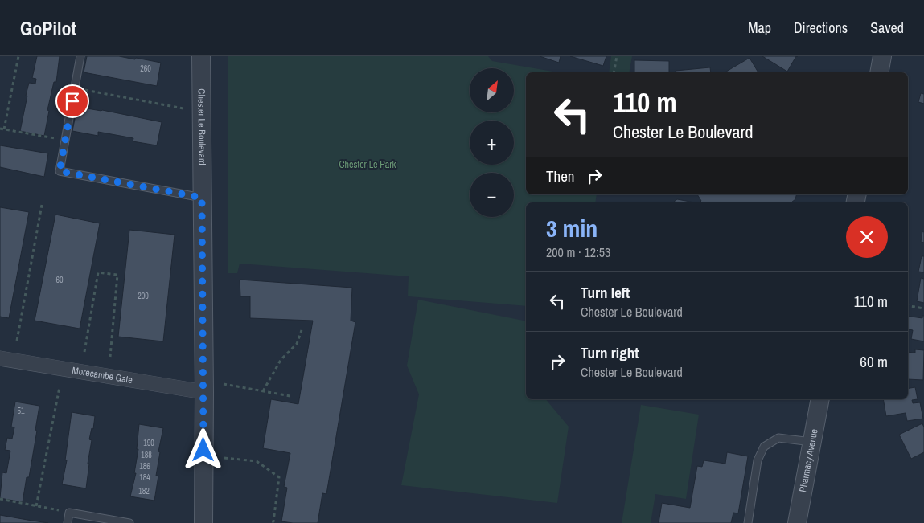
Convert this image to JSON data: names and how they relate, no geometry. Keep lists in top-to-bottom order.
{
  "streets": {
    "street": ["Chester Le Boulevard", "Morecambe Gate", "Pharmacy Avenue"]
  },
  "crossings": [
    ["Chester Le Boulevard", "Morecambe Gate"]
  ],
  "parks": ["Chester Le Park"],
  "house_numbers": [
    "260",
    "60",
    "200",
    "51",
    "190",
    "188",
    "186",
    "184",
    "182"
  ],
  "north": "top right",
  "page": {
    "header": "GoPilot",
    "nav": ["Map", "Directions", "Saved"],
    "map_buttons": ["+", "−"],
    "turn": ["110 m", "Chester Le Boulevard"],
    "then": "Then",
    "heading": ["3 min", "200 m · 12:53"],
    "list": [
      {
        "name": "Turn left",
        "note": "Chester Le Boulevard",
        "value": "110 m"
      },
      {
        "name": "Turn right",
        "note": "Chester Le Boulevard",
        "value": "60 m"
      }
    ]
  }
}
